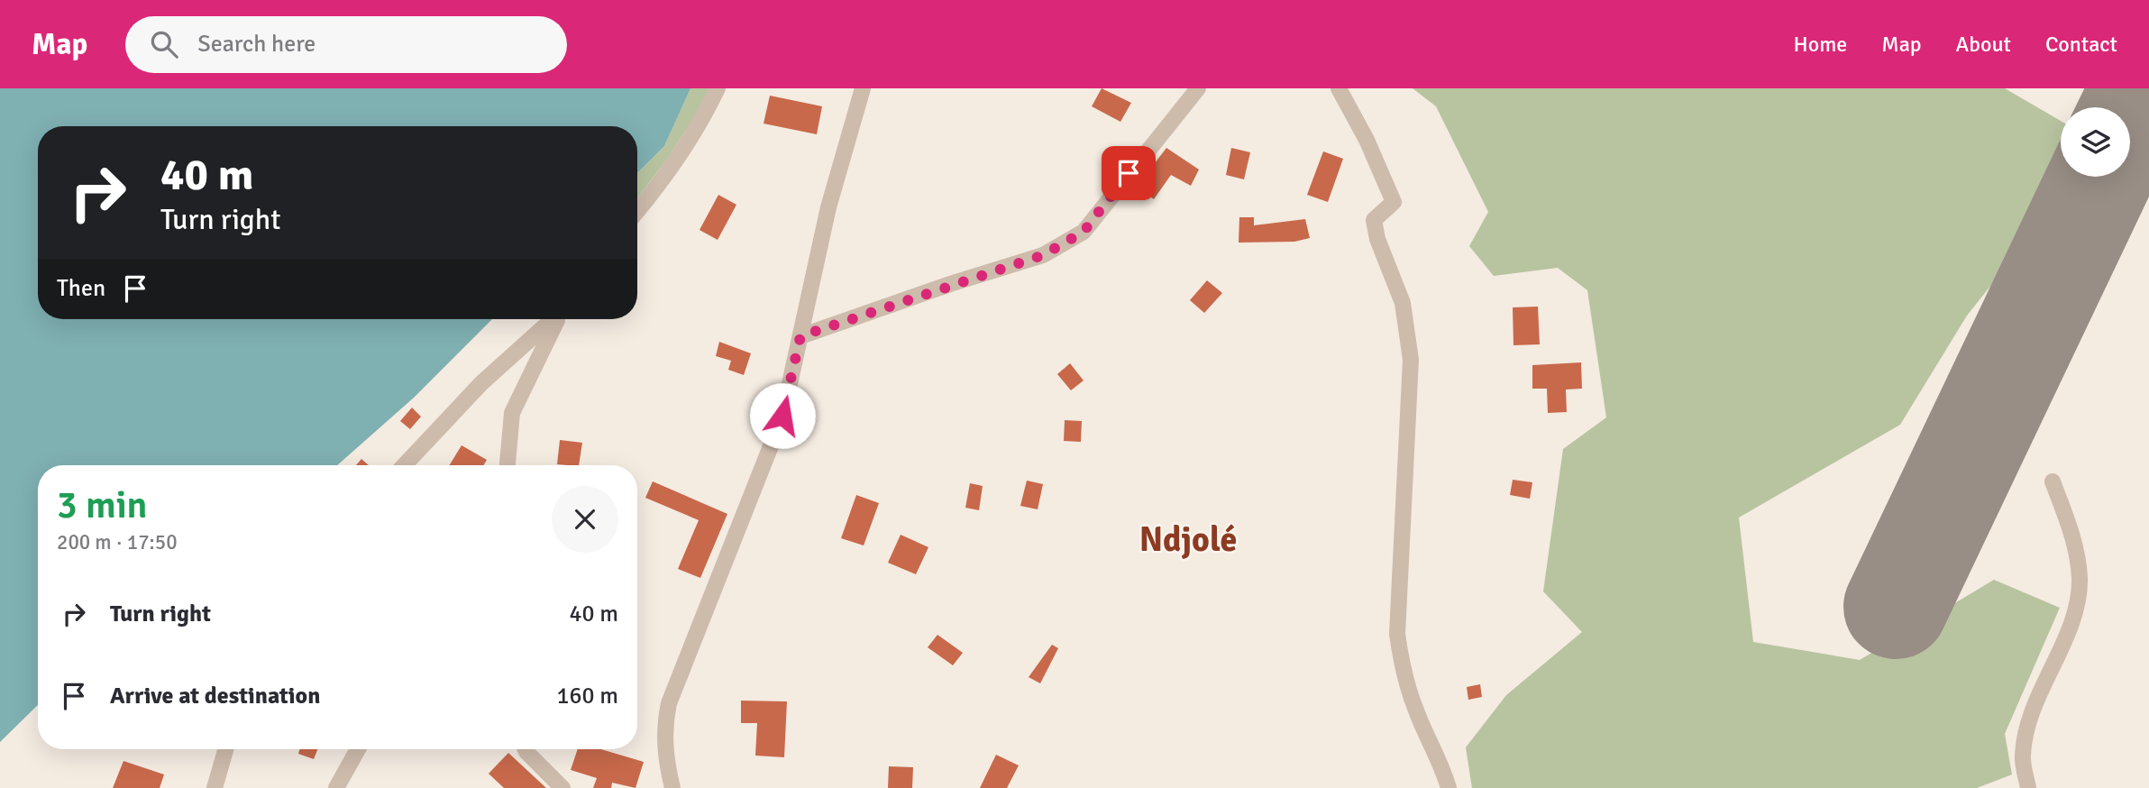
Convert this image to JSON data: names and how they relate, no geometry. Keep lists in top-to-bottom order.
{
  "districts": ["Ndjolé"],
  "page": {
    "header": "Map",
    "search": "Search here",
    "nav": [
      "Home",
      "Map",
      "About",
      "Contact"
    ],
    "turn": ["40 m", "Turn right"],
    "then": "Then",
    "heading": ["3 min", "200 m · 17:50"],
    "list": [
      {
        "name": "Turn right",
        "value": "40 m"
      },
      {
        "name": "Arrive at destination",
        "value": "160 m"
      }
    ]
  }
}
